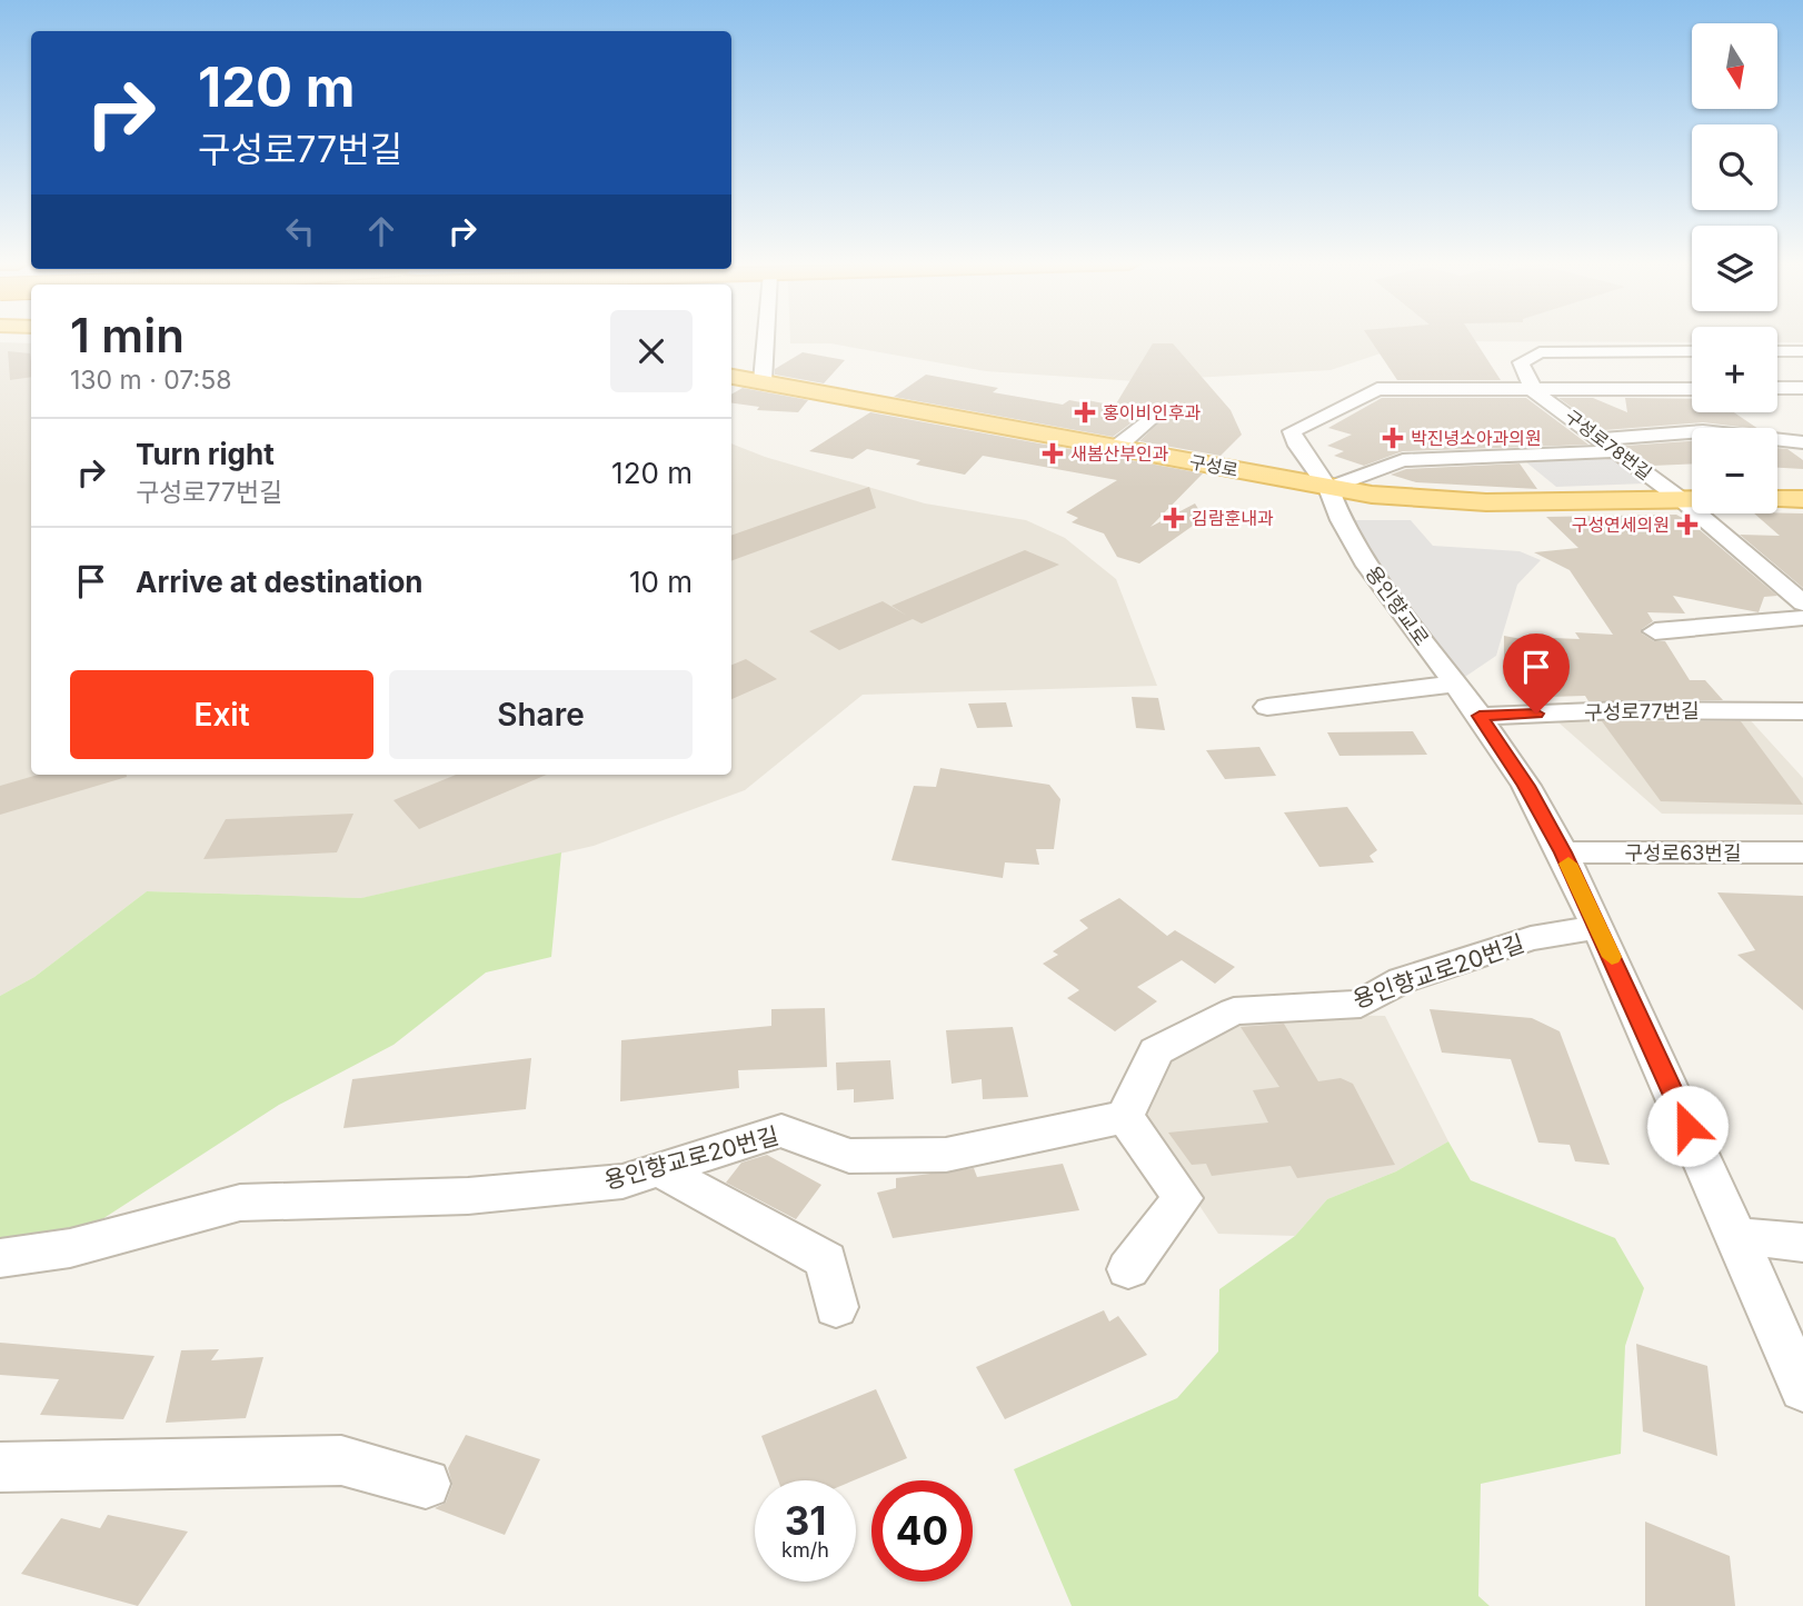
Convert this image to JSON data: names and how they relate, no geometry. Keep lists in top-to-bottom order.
{
  "streets": {
    "main road": ["구성로"],
    "street": [
      "구성로78번길",
      "용인향교로",
      "구성로77번길",
      "구성로63번길",
      "용인향교로20번길"
    ]
  },
  "crossings": [
    ["구성로78번길", "구성로"],
    ["구성로78번길", "용인향교로"],
    ["구성로", "용인향교로"],
    ["용인향교로", "구성로77번길"]
  ],
  "places": {
    "health": [
      "홍이비인후과",
      "박진녕소아과의원",
      "새봄산부인과",
      "김람훈내과",
      "구성연세의원"
    ]
  },
  "north": "bottom",
  "page": {
    "map_buttons": ["+", "−"],
    "turn": ["120 m", "구성로77번길"],
    "heading": ["1 min", "130 m · 07:58"],
    "list": [
      {
        "name": "Turn right",
        "note": "구성로77번길",
        "value": "120 m"
      },
      {
        "name": "Arrive at destination",
        "value": "10 m"
      }
    ],
    "buttons": ["Exit", "Share"],
    "speed": "31 km/h",
    "limit": "40"
  }
}
